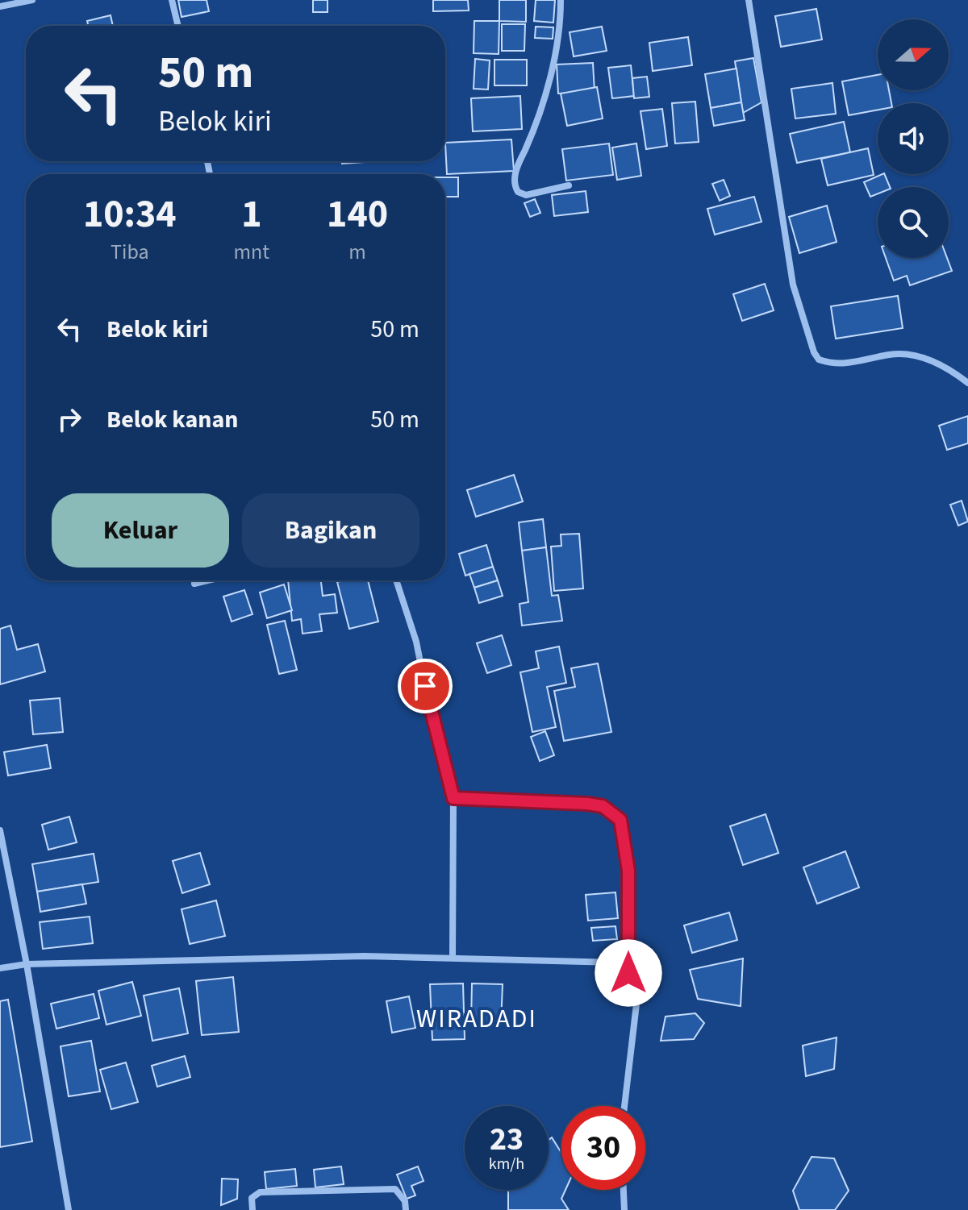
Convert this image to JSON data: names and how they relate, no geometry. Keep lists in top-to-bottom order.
{
  "districts": ["WIRADADI"],
  "north": "right",
  "page": {
    "turn": ["50 m", "Belok kiri"],
    "eta": [
      "10:34",
      "Tiba",
      "1",
      "mnt",
      "140",
      "m"
    ],
    "list": [
      {
        "name": "Belok kiri",
        "value": "50 m"
      },
      {
        "name": "Belok kanan",
        "value": "50 m"
      }
    ],
    "buttons": ["Keluar", "Bagikan"],
    "speed": "23 km/h",
    "limit": "30"
  }
}
